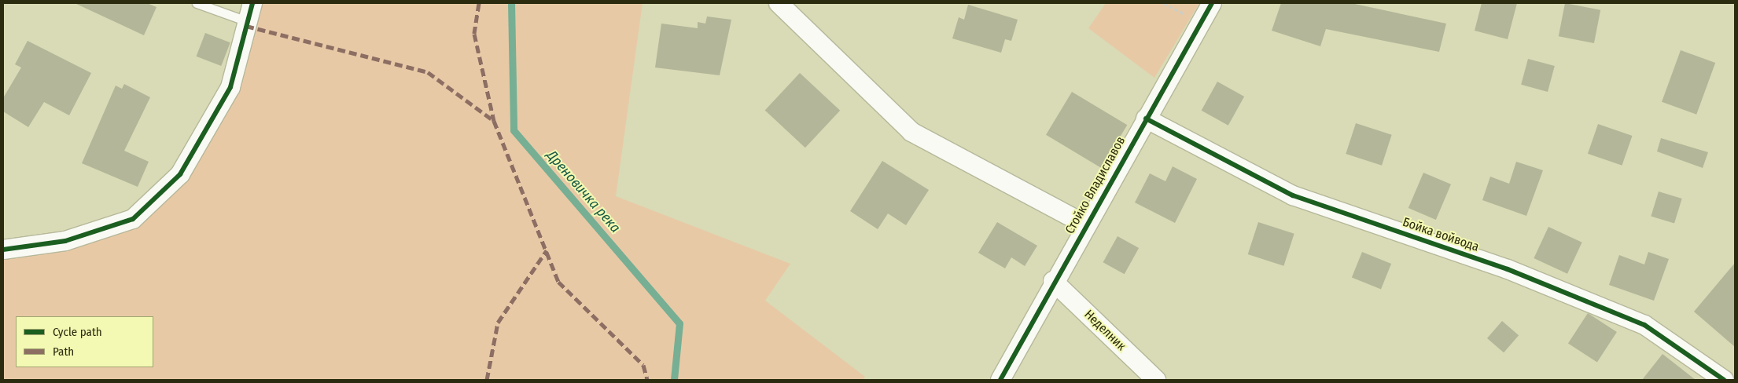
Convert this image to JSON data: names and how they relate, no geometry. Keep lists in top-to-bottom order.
{
  "streets": {
    "street": ["Стойко Владиславов", "Бойка войвода", "Неделник"]
  },
  "crossings": [
    ["Стойко Владиславов", "Бойка войвода"],
    ["Стойко Владиславов", "Неделник"]
  ],
  "water": ["Дреновичка река"],
  "legend": ["Cycle path", "Path"]
}
